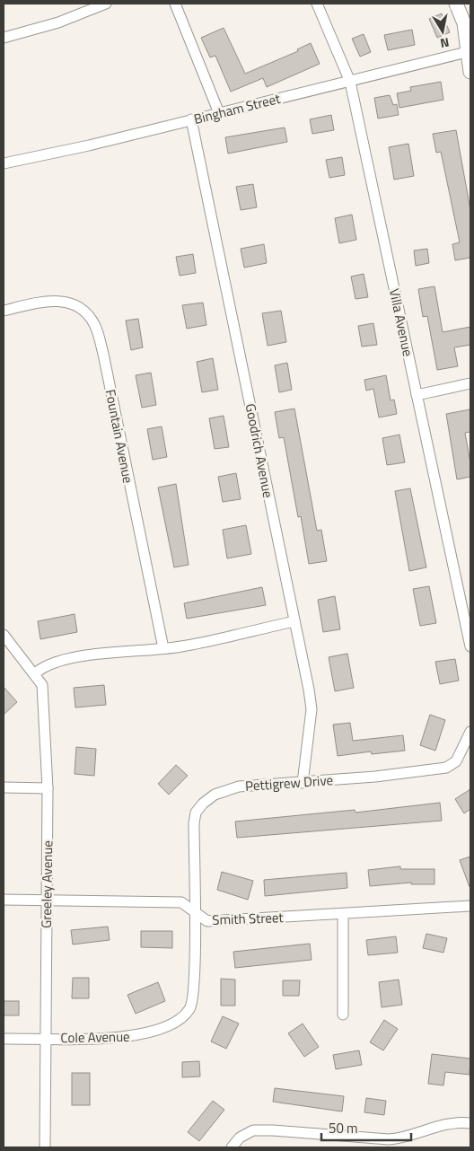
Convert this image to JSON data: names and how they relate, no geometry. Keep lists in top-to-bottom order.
{
  "streets": {
    "street": [
      "Bingham Street",
      "Villa Avenue",
      "Fountain Avenue",
      "Goodrich Avenue",
      "Pettigrew Drive",
      "Greeley Avenue",
      "Smith Street",
      "Cole Avenue"
    ]
  },
  "crossings": [
    ["Bingham Street", "Villa Avenue"],
    ["Bingham Street", "Goodrich Avenue"],
    ["Goodrich Avenue", "Pettigrew Drive"],
    ["Pettigrew Drive", "Smith Street"],
    ["Pettigrew Drive", "Cole Avenue"],
    ["Greeley Avenue", "Smith Street"],
    ["Greeley Avenue", "Cole Avenue"],
    ["Smith Street", "Cole Avenue"]
  ],
  "scale_bar": "50 m",
  "north": "bottom"
}
